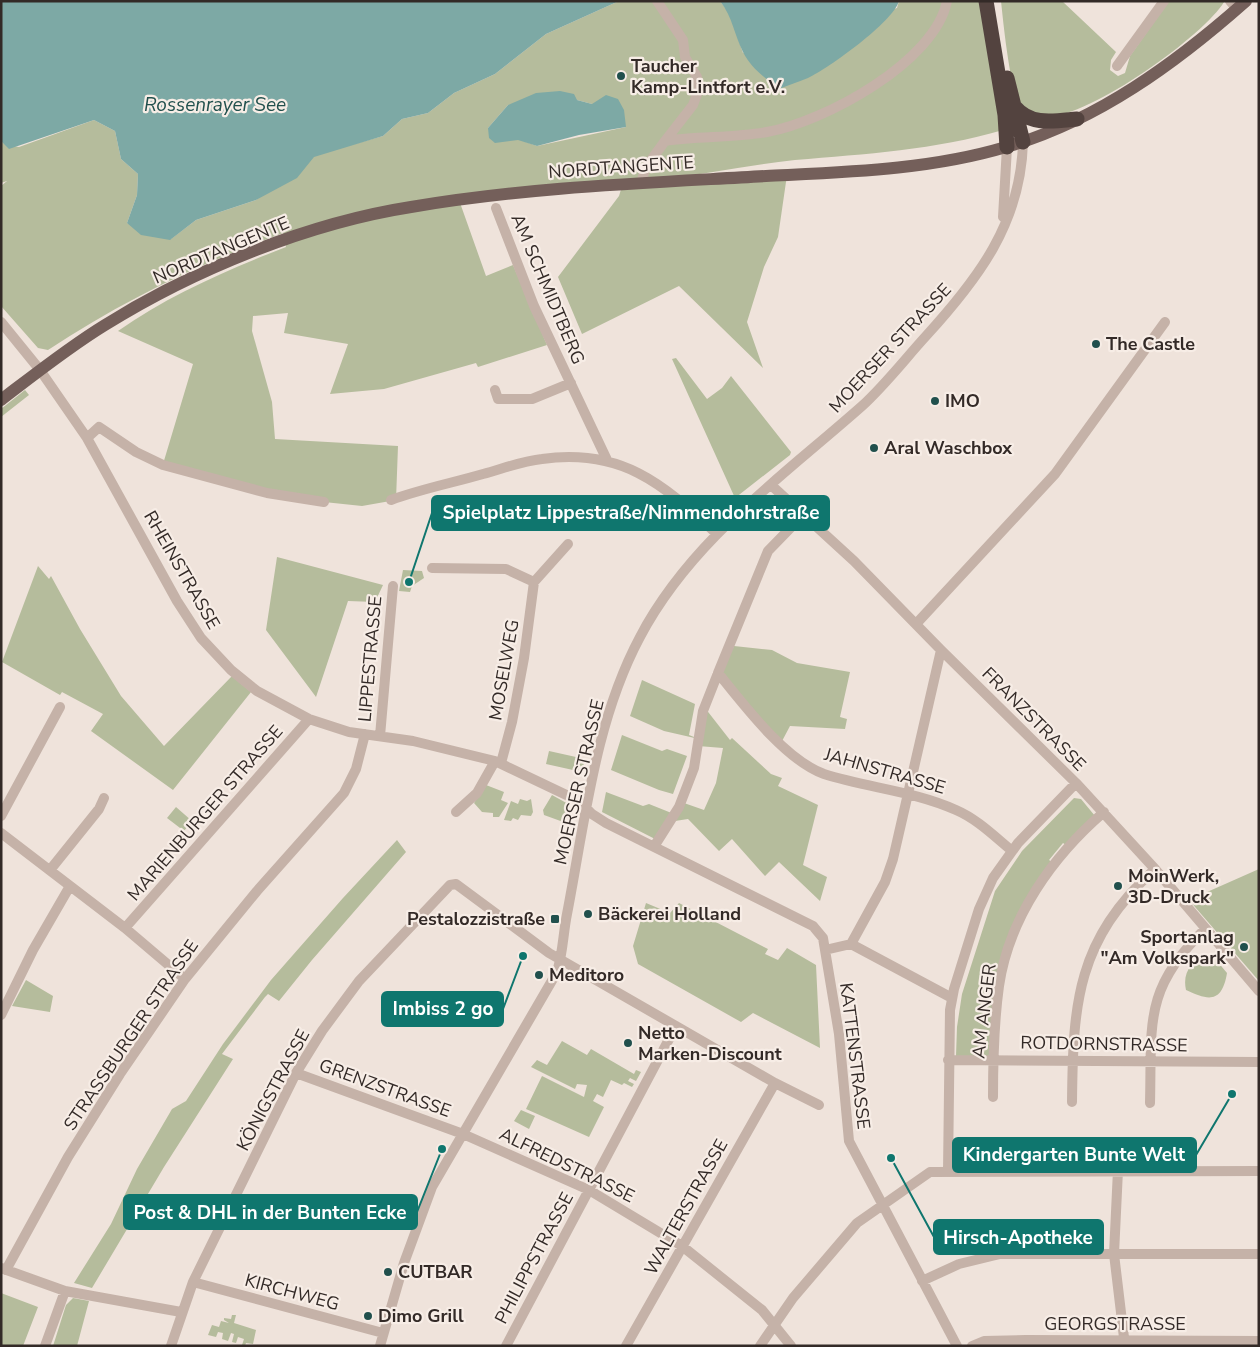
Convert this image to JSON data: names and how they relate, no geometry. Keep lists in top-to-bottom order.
{
  "streets": {
    "main road": ["NORDTANGENTE"],
    "street": [
      "AM SCHMIDTBERG",
      "MOERSER STRASSE",
      "RHEINSTRASSE",
      "LIPPESTRASSE",
      "MOSELWEG",
      "FRANZSTRASSE",
      "JAHNSTRASSE",
      "MARIENBURGER STRASSE",
      "AM ANGER",
      "STRASSBURGER STRASSE",
      "ROTDORNSTRASSE",
      "KATTENSTRASSE",
      "GRENZSTRASSE",
      "KÖNIGSTRASSE",
      "ALFREDSTRASSE",
      "WALTERSTRASSE",
      "PHILIPPSTRASSE",
      "KIRCHWEG",
      "GEORGSTRASSE"
    ]
  },
  "crossings": [
    ["NORDTANGENTE", "MOERSER STRASSE"],
    ["NORDTANGENTE", "RHEINSTRASSE"],
    ["MOERSER STRASSE", "RHEINSTRASSE"],
    ["MOERSER STRASSE", "FRANZSTRASSE"],
    ["MOERSER STRASSE", "KATTENSTRASSE"],
    ["MOERSER STRASSE", "GRENZSTRASSE"],
    ["MOERSER STRASSE", "KÖNIGSTRASSE"],
    ["MOERSER STRASSE", "ALFREDSTRASSE"],
    ["MOERSER STRASSE", "KIRCHWEG"],
    ["RHEINSTRASSE", "LIPPESTRASSE"],
    ["RHEINSTRASSE", "MOSELWEG"],
    ["RHEINSTRASSE", "MARIENBURGER STRASSE"],
    ["RHEINSTRASSE", "STRASSBURGER STRASSE"],
    ["RHEINSTRASSE", "KATTENSTRASSE"],
    ["FRANZSTRASSE", "AM ANGER"],
    ["AM ANGER", "ROTDORNSTRASSE"],
    ["GRENZSTRASSE", "KÖNIGSTRASSE"],
    ["GRENZSTRASSE", "ALFREDSTRASSE"],
    ["KÖNIGSTRASSE", "KIRCHWEG"],
    ["ALFREDSTRASSE", "WALTERSTRASSE"],
    ["ALFREDSTRASSE", "PHILIPPSTRASSE"]
  ],
  "water": ["Rossenrayer See"],
  "places": {
    "other": [
      "Taucher Kamp-Lintfort e.V.",
      "The Castle",
      "IMO",
      "Aral Waschbox",
      "Spielplatz Lippestraße/Nimmendohrstraße",
      "MoinWerk, 3D-Druck",
      "Bäckerei Holland",
      "Sportanlag \"Am Volkspark\"",
      "Imbiss 2 go",
      "Meditoro",
      "Netto Marken-Discount",
      "Kindergarten Bunte Welt",
      "Post & DHL in der Bunten Ecke",
      "Hirsch-Apotheke",
      "CUTBAR",
      "Dimo Grill"
    ],
    "transit": ["Pestalozzistraße"]
  }
}
